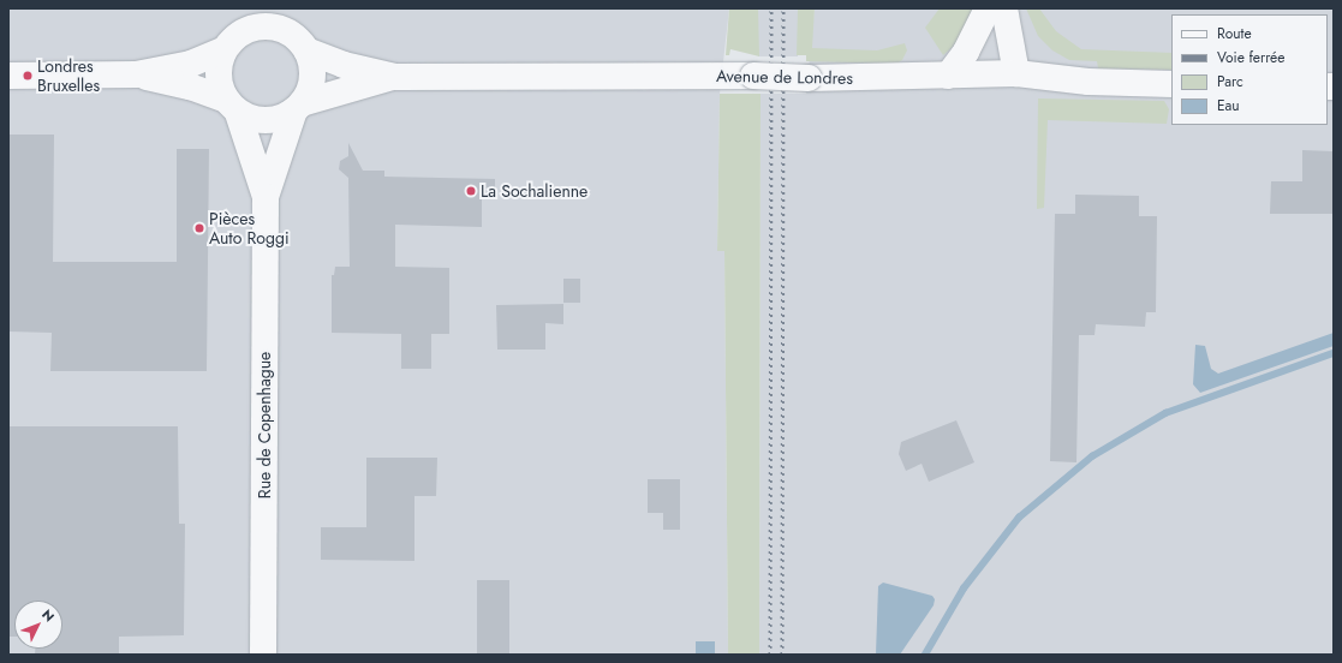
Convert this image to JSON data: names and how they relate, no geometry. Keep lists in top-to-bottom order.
{
  "streets": {
    "street": ["Avenue de Londres", "Rue de Copenhague"]
  },
  "crossings": [
    ["Avenue de Londres", "Rue de Copenhague"]
  ],
  "places": ["Londres Bruxelles", "La Sochalienne", "Pièces Auto Roggi"],
  "legend": [
    "Route",
    "Voie ferrée",
    "Parc",
    "Eau"
  ],
  "north": "top right"
}
